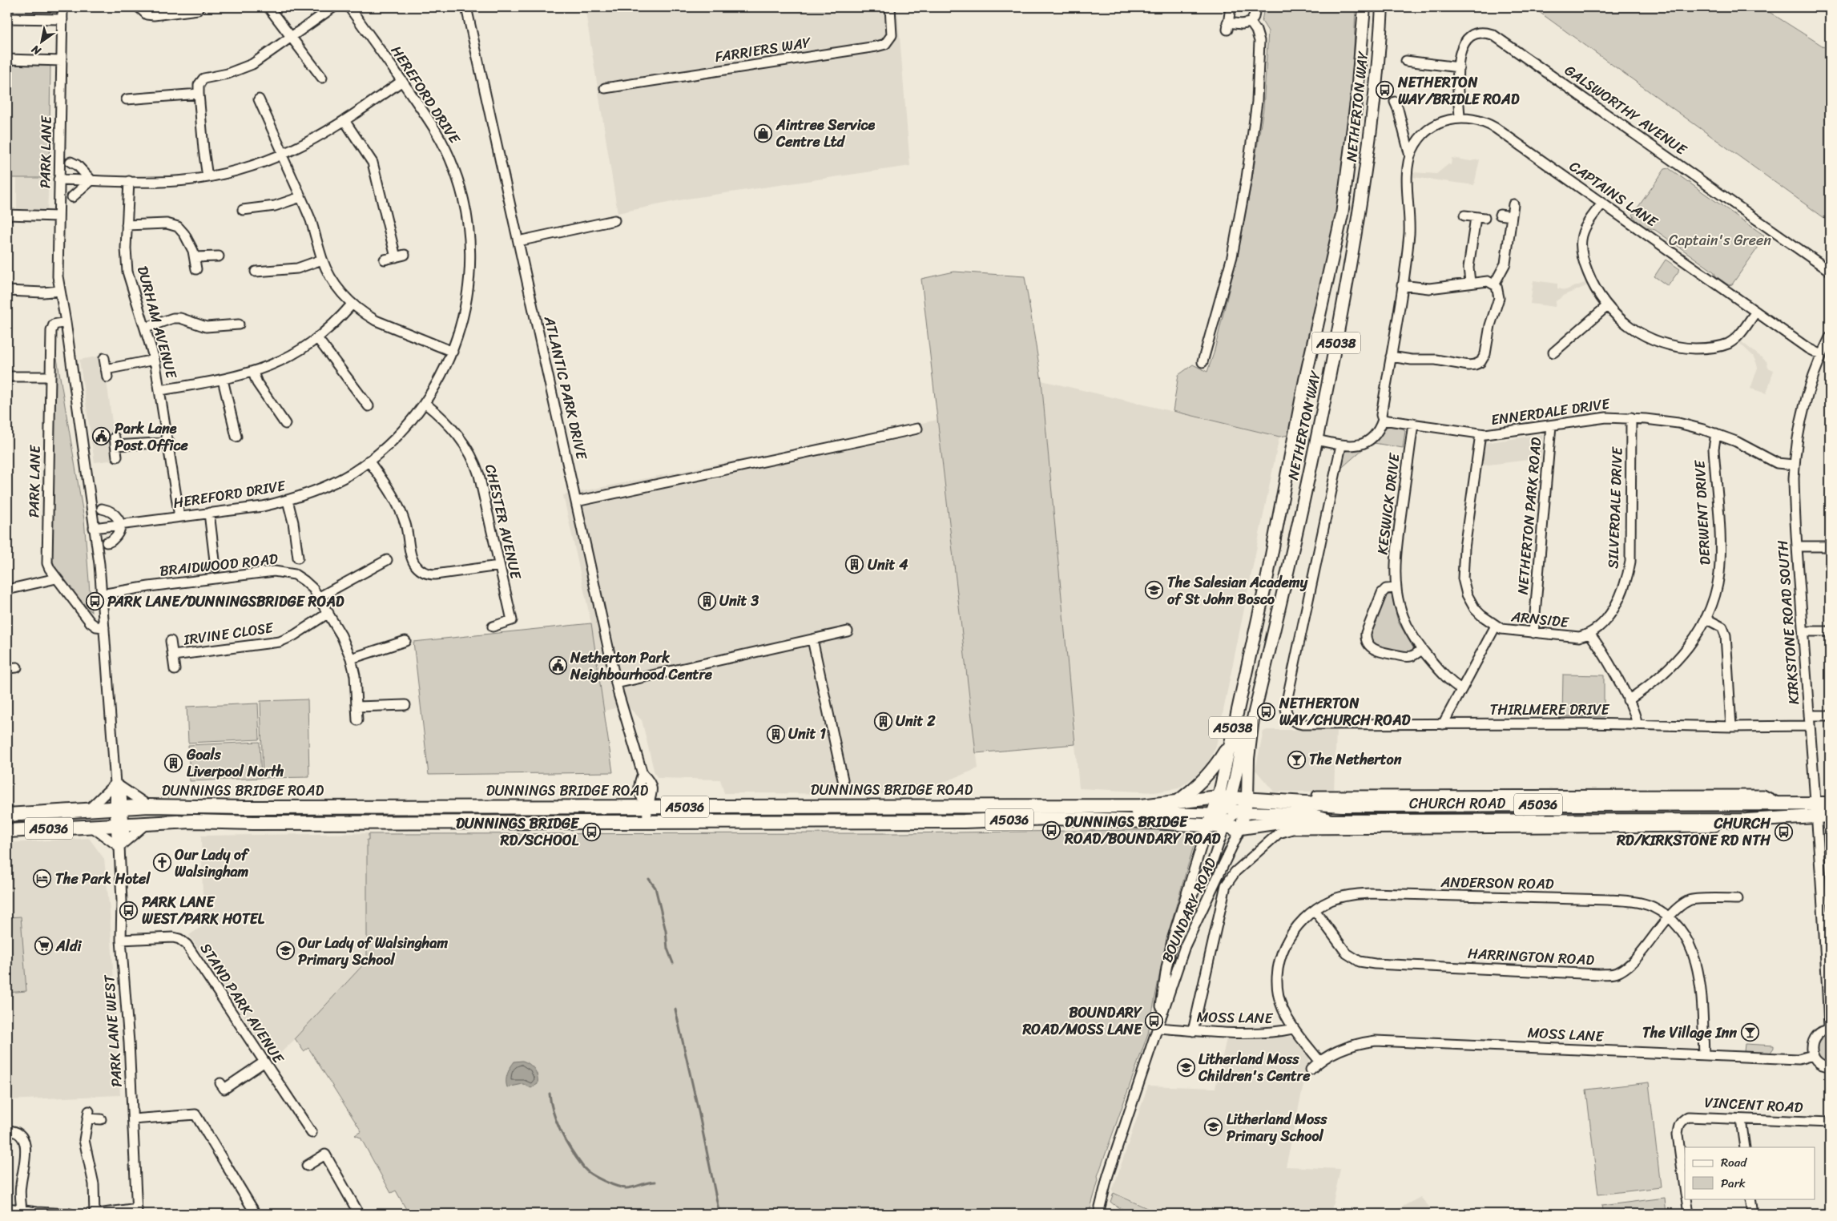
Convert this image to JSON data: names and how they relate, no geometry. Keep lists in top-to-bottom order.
{
  "streets": {
    "highway": ["DUNNINGS BRIDGE ROAD", "CHURCH ROAD", "A5036"],
    "main road": ["NETHERTON WAY", "A5038"],
    "street": [
      "FARRIERS WAY",
      "HEREFORD DRIVE",
      "GALSWORTHY AVENUE",
      "PARK LANE",
      "CAPTAINS LANE",
      "DURHAM AVENUE",
      "ATLANTIC PARK DRIVE",
      "ENNERDALE DRIVE",
      "KESWICK DRIVE",
      "SILVERDALE DRIVE",
      "DERWENT DRIVE",
      "NETHERTON PARK ROAD",
      "CHESTER AVENUE",
      "BRAIDWOOD ROAD",
      "ARNSIDE",
      "KIRKSTONE ROAD SOUTH",
      "IRVINE CLOSE",
      "THIRLMERE DRIVE",
      "ANDERSON ROAD",
      "BOUNDARY ROAD",
      "HARRINGTON ROAD",
      "STAND PARK AVENUE",
      "MOSS LANE",
      "PARK LANE WEST",
      "VINCENT ROAD"
    ]
  },
  "crossings": [
    ["HEREFORD DRIVE", "PARK LANE"],
    ["HEREFORD DRIVE", "DURHAM AVENUE"],
    ["HEREFORD DRIVE", "CHESTER AVENUE"],
    ["NETHERTON WAY", "DUNNINGS BRIDGE ROAD"],
    ["NETHERTON WAY", "CHURCH ROAD"],
    ["NETHERTON WAY", "BOUNDARY ROAD"],
    ["GALSWORTHY AVENUE", "CAPTAINS LANE"],
    ["PARK LANE", "BRAIDWOOD ROAD"],
    ["PARK LANE", "DUNNINGS BRIDGE ROAD"],
    ["PARK LANE", "PARK LANE WEST"],
    ["CAPTAINS LANE", "ENNERDALE DRIVE"],
    ["CAPTAINS LANE", "KIRKSTONE ROAD SOUTH"],
    ["ATLANTIC PARK DRIVE", "DUNNINGS BRIDGE ROAD"],
    ["ENNERDALE DRIVE", "KESWICK DRIVE"],
    ["ENNERDALE DRIVE", "SILVERDALE DRIVE"],
    ["ENNERDALE DRIVE", "DERWENT DRIVE"],
    ["ENNERDALE DRIVE", "NETHERTON PARK ROAD"],
    ["ENNERDALE DRIVE", "KIRKSTONE ROAD SOUTH"],
    ["KESWICK DRIVE", "ARNSIDE"],
    ["SILVERDALE DRIVE", "ARNSIDE"],
    ["NETHERTON PARK ROAD", "ARNSIDE"],
    ["BRAIDWOOD ROAD", "IRVINE CLOSE"],
    ["ARNSIDE", "THIRLMERE DRIVE"],
    ["KIRKSTONE ROAD SOUTH", "THIRLMERE DRIVE"],
    ["KIRKSTONE ROAD SOUTH", "CHURCH ROAD"],
    ["DUNNINGS BRIDGE ROAD", "CHURCH ROAD"],
    ["DUNNINGS BRIDGE ROAD", "BOUNDARY ROAD"],
    ["DUNNINGS BRIDGE ROAD", "PARK LANE WEST"],
    ["CHURCH ROAD", "BOUNDARY ROAD"],
    ["CHURCH ROAD", "MOSS LANE"],
    ["ANDERSON ROAD", "HARRINGTON ROAD"],
    ["ANDERSON ROAD", "MOSS LANE"],
    ["BOUNDARY ROAD", "MOSS LANE"],
    ["STAND PARK AVENUE", "PARK LANE WEST"]
  ],
  "parks": ["Captain's Green"],
  "places": {
    "bus stop": [
      "NETHERTON WAY/BRIDLE ROAD",
      "PARK LANE/DUNNINGSBRIDGE ROAD",
      "NETHERTON WAY/CHURCH ROAD",
      "DUNNINGS BRIDGE ROAD/BOUNDARY ROAD",
      "DUNNINGS BRIDGE RD/SCHOOL",
      "CHURCH RD/KIRKSTONE RD NTH",
      "PARK LANE WEST/PARK HOTEL",
      "BOUNDARY ROAD/MOSS LANE"
    ],
    "shop": ["Aintree Service Centre Ltd"],
    "public building": ["Park Lane Post Office", "Netherton Park Neighbourhood Centre"],
    "building": [
      "Unit 4",
      "Unit 3",
      "Unit 2",
      "Unit 1",
      "Goals Liverpool North"
    ],
    "school or university": [
      "The Salesian Academy of St John Bosco",
      "Our Lady of Walsingham Primary School",
      "Litherland Moss Children's Centre",
      "Litherland Moss Primary School"
    ],
    "bar": ["The Netherton", "The Village Inn"],
    "church": ["Our Lady of Walsingham"],
    "hotel": ["The Park Hotel"],
    "supermarket": ["Aldi"]
  },
  "legend": ["Road", "Park"],
  "north": "bottom left"
}
